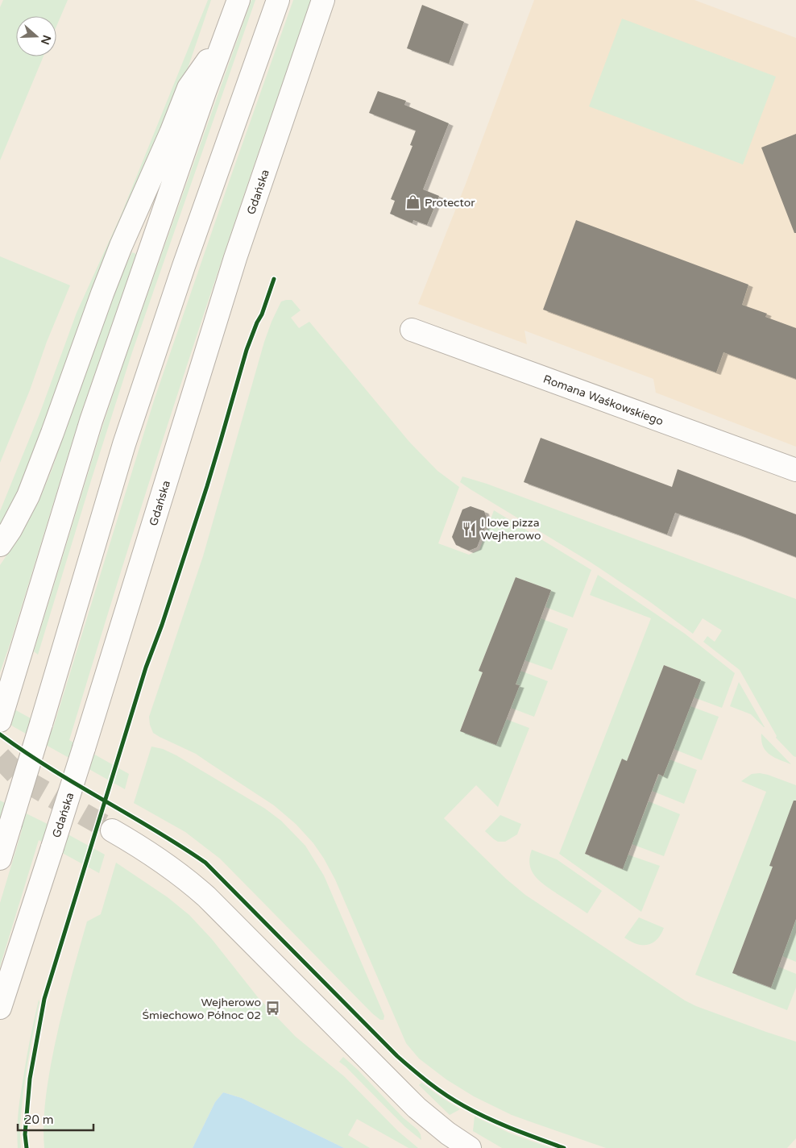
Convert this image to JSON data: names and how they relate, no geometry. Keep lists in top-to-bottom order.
{
  "streets": {
    "main road": ["Gdańska", "Romana Waśkowskiego"]
  },
  "places": {
    "shop": ["Protector"],
    "restaurant": ["I love pizza Wejherowo"],
    "bus stop": ["Wejherowo Śmiechowo Północ 02"]
  },
  "scale_bar": "20 m",
  "north": "right"
}
